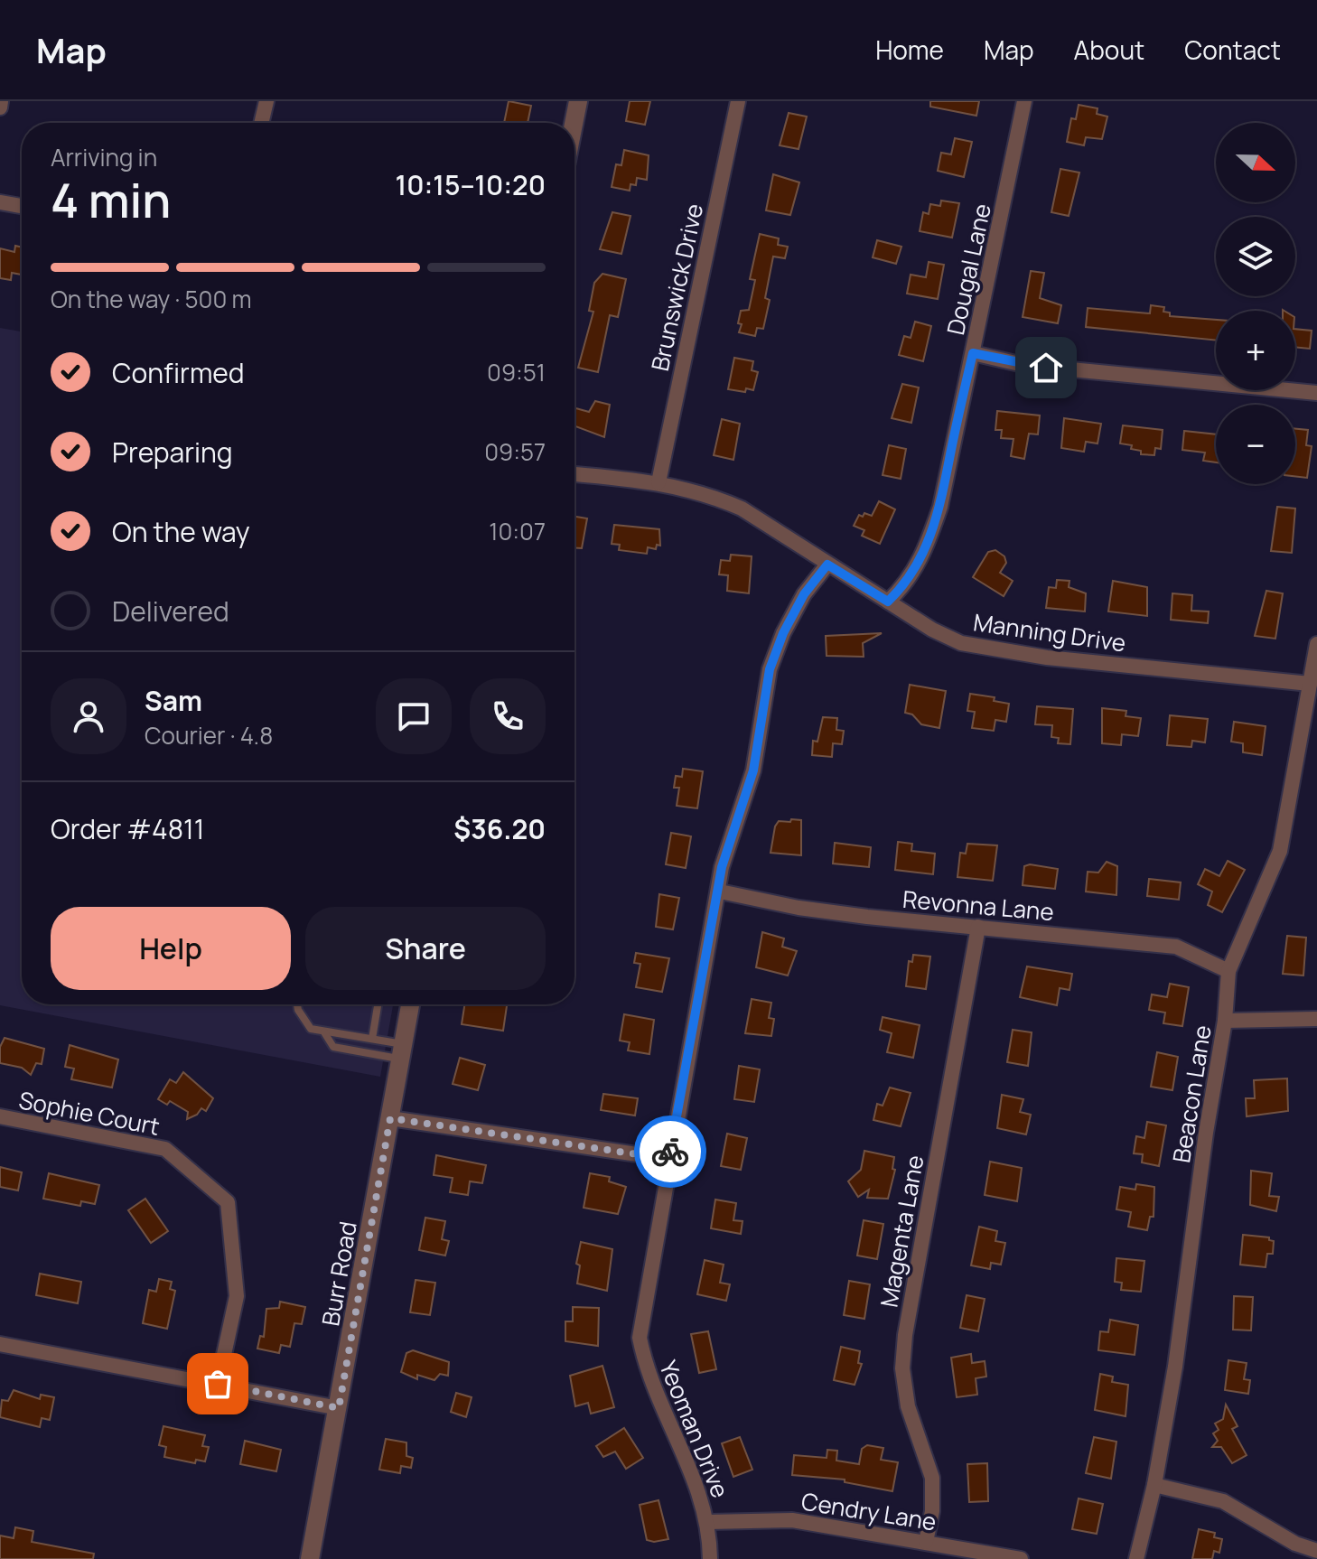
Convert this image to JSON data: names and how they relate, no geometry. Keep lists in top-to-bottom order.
{
  "streets": {
    "street": [
      "Dougal Lane",
      "Brunswick Drive",
      "Manning Drive",
      "Revonna Lane",
      "Beacon Lane",
      "Sophie Court",
      "Magenta Lane",
      "Burr Road",
      "Yeoman Drive",
      "Cendry Lane"
    ]
  },
  "crossings": [
    ["Dougal Lane", "Manning Drive"],
    ["Brunswick Drive", "Manning Drive"],
    ["Manning Drive", "Beacon Lane"],
    ["Manning Drive", "Yeoman Drive"],
    ["Revonna Lane", "Beacon Lane"],
    ["Revonna Lane", "Magenta Lane"],
    ["Revonna Lane", "Yeoman Drive"],
    ["Magenta Lane", "Cendry Lane"],
    ["Yeoman Drive", "Cendry Lane"]
  ],
  "north": "right",
  "page": {
    "header": "Map",
    "nav": [
      "Home",
      "Map",
      "About",
      "Contact"
    ],
    "map_buttons": ["+", "−"],
    "heading": ["4 min", "Arriving in", "10:15–10:20"],
    "panel": [
      "Sam",
      "Courier · 4.8",
      "Order #4811",
      "$36.20"
    ],
    "bar": "On the way · 500 m",
    "list": [
      ["Confirmed", "09:51"],
      ["Preparing", "09:57"],
      ["On the way", "10:07"],
      "Delivered"
    ],
    "buttons": ["Help", "Share"]
  }
}
